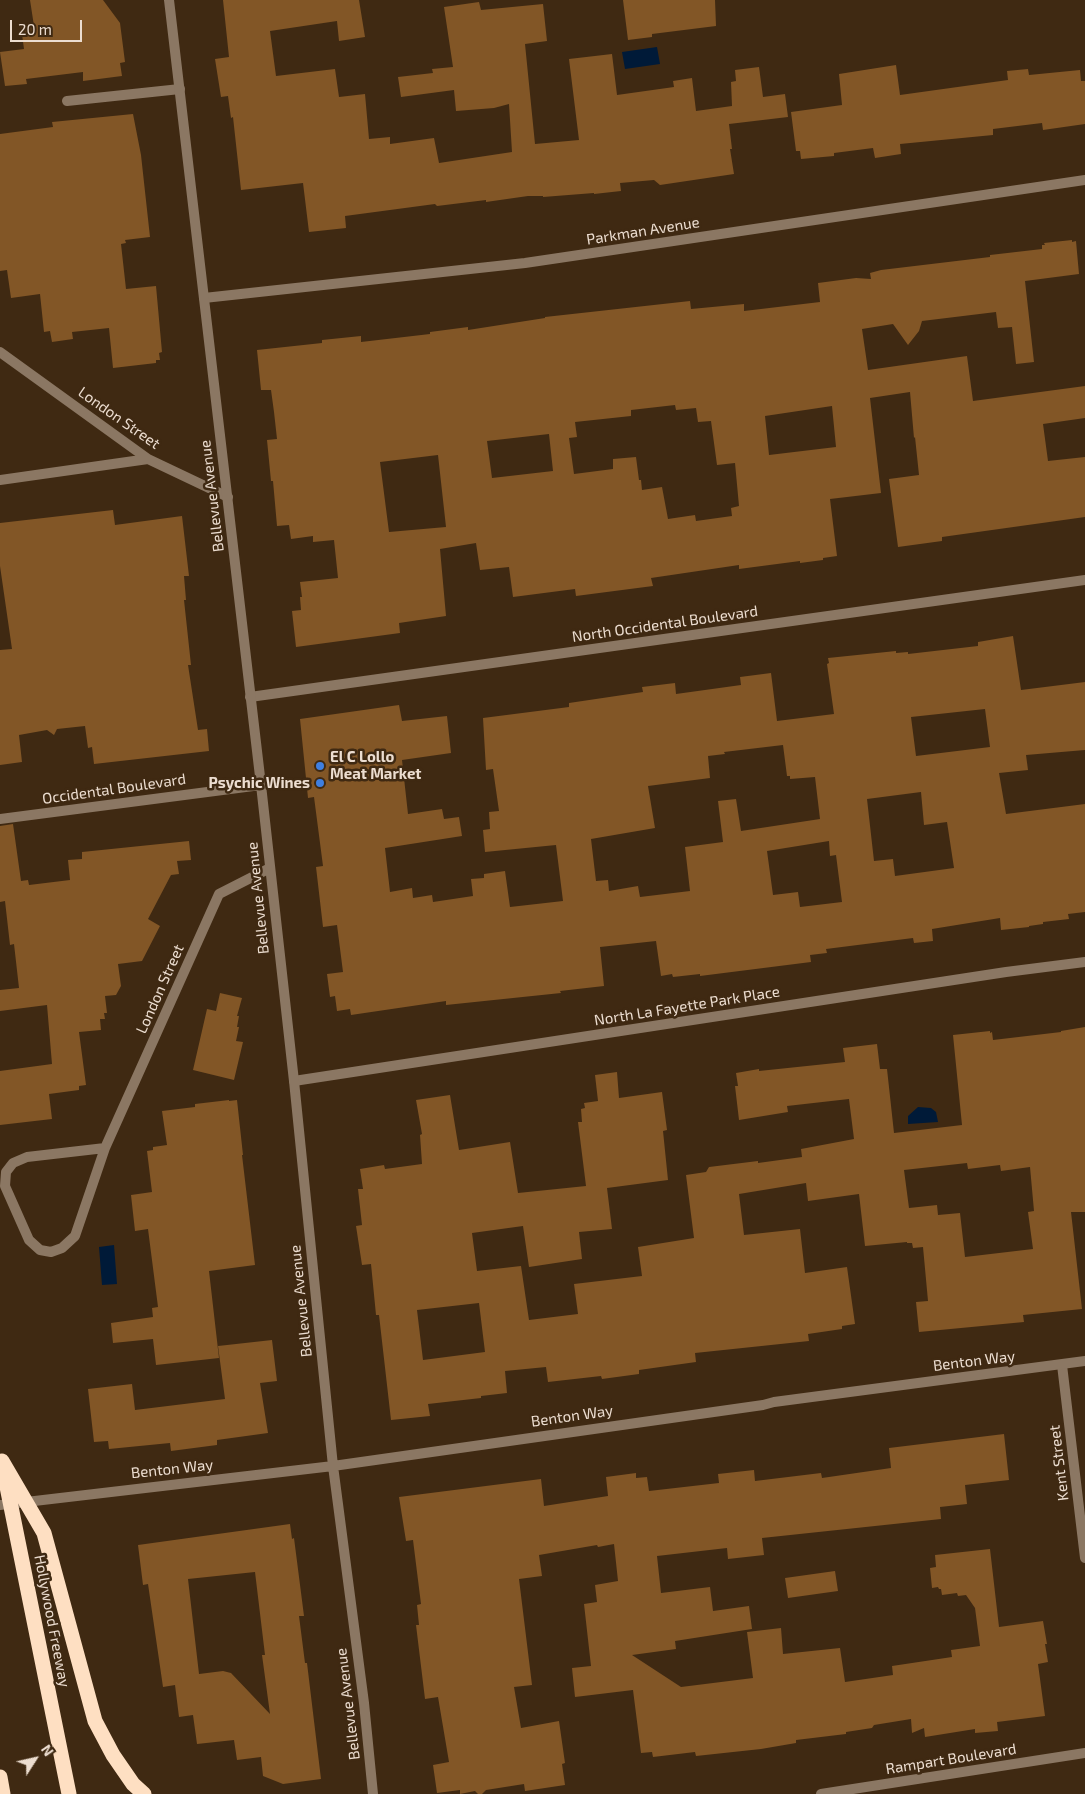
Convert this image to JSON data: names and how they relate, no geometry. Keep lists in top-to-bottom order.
{
  "streets": {
    "highway": ["Hollywood Freeway"],
    "street": [
      "Parkman Avenue",
      "London Street",
      "Bellevue Avenue",
      "North Occidental Boulevard",
      "Occidental Boulevard",
      "North La Fayette Park Place",
      "Benton Way",
      "Kent Street",
      "Rampart Boulevard"
    ]
  },
  "crossings": [
    ["Parkman Avenue", "Bellevue Avenue"],
    ["London Street", "Bellevue Avenue"],
    ["Bellevue Avenue", "North Occidental Boulevard"],
    ["Bellevue Avenue", "Occidental Boulevard"],
    ["Bellevue Avenue", "North La Fayette Park Place"],
    ["Bellevue Avenue", "Benton Way"],
    ["Benton Way", "Kent Street"]
  ],
  "places": ["El C Lollo Meat Market", "Psychic Wines"],
  "scale_bar": "20 m",
  "north": "top right"
}
